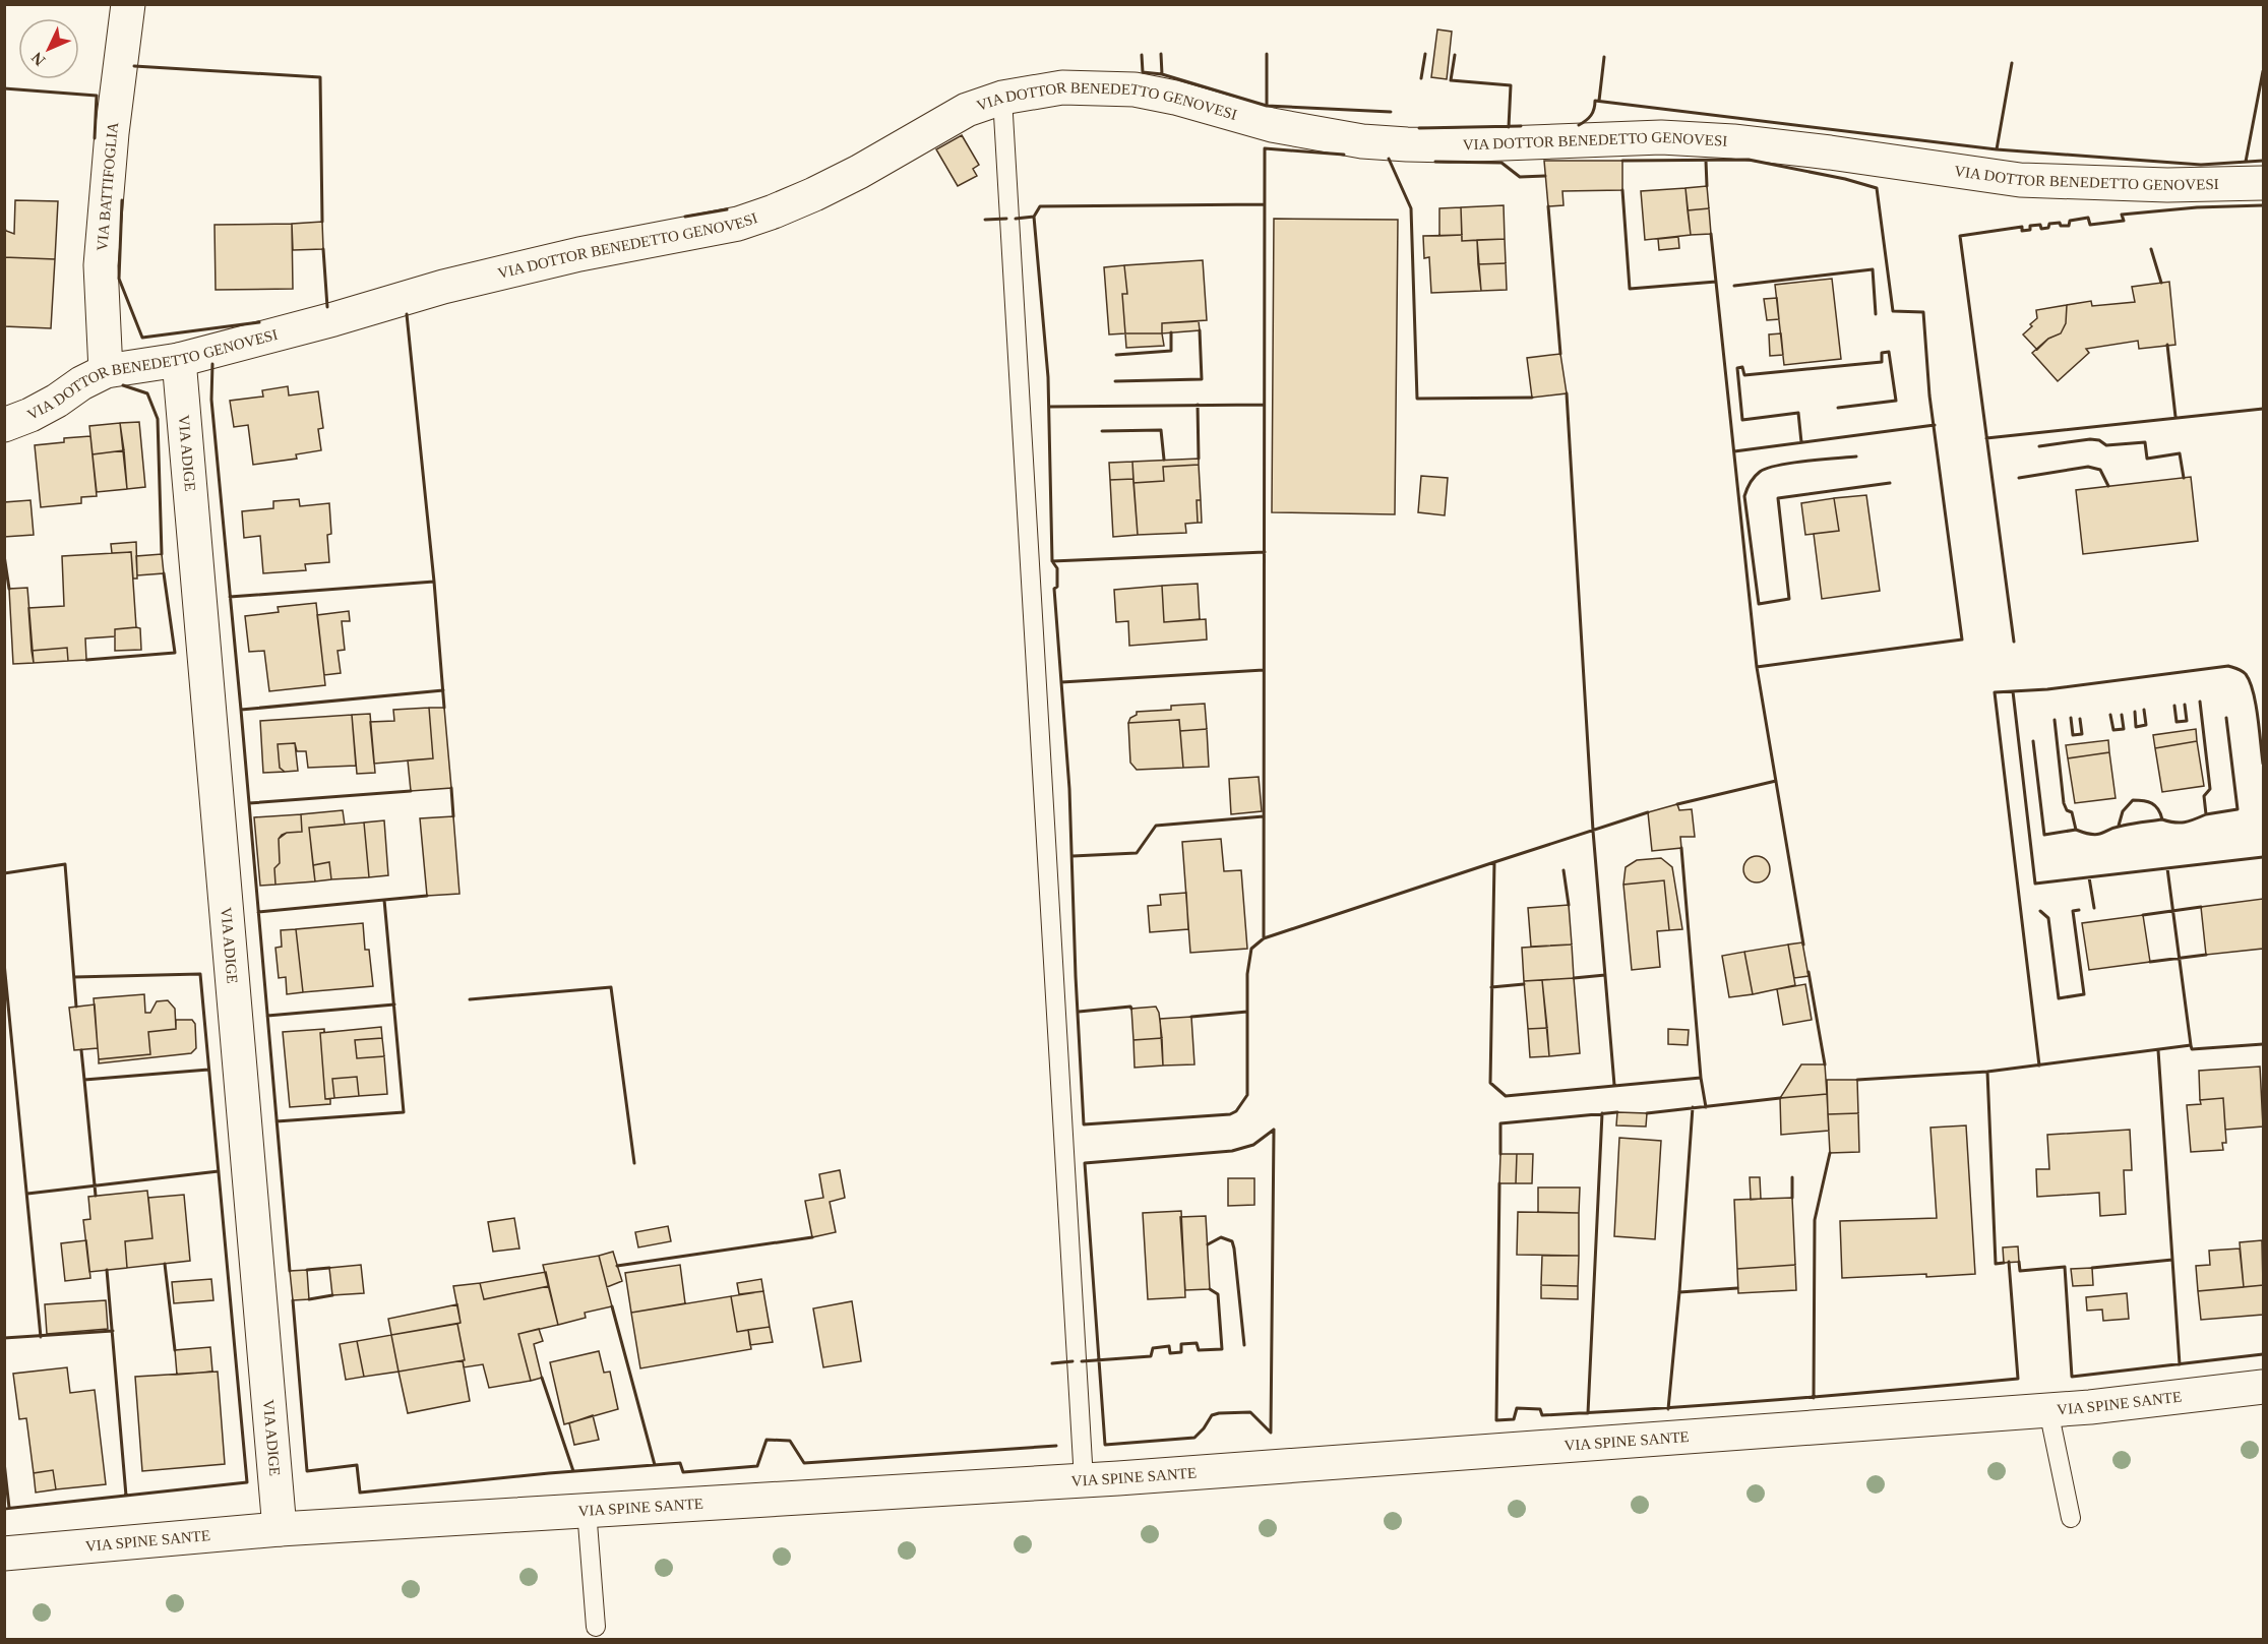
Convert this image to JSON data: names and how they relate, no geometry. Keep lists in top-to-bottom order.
{
  "streets": {
    "street": [
      "VIA DOTTOR BENEDETTO GENOVESI",
      "VIA BATTIFOGLIA",
      "VIA ADIGE",
      "VIA SPINE SANTE"
    ]
  },
  "crossings": [
    ["VIA DOTTOR BENEDETTO GENOVESI", "VIA BATTIFOGLIA"],
    ["VIA DOTTOR BENEDETTO GENOVESI", "VIA ADIGE"],
    ["VIA ADIGE", "VIA SPINE SANTE"]
  ],
  "north": "bottom left"
}
